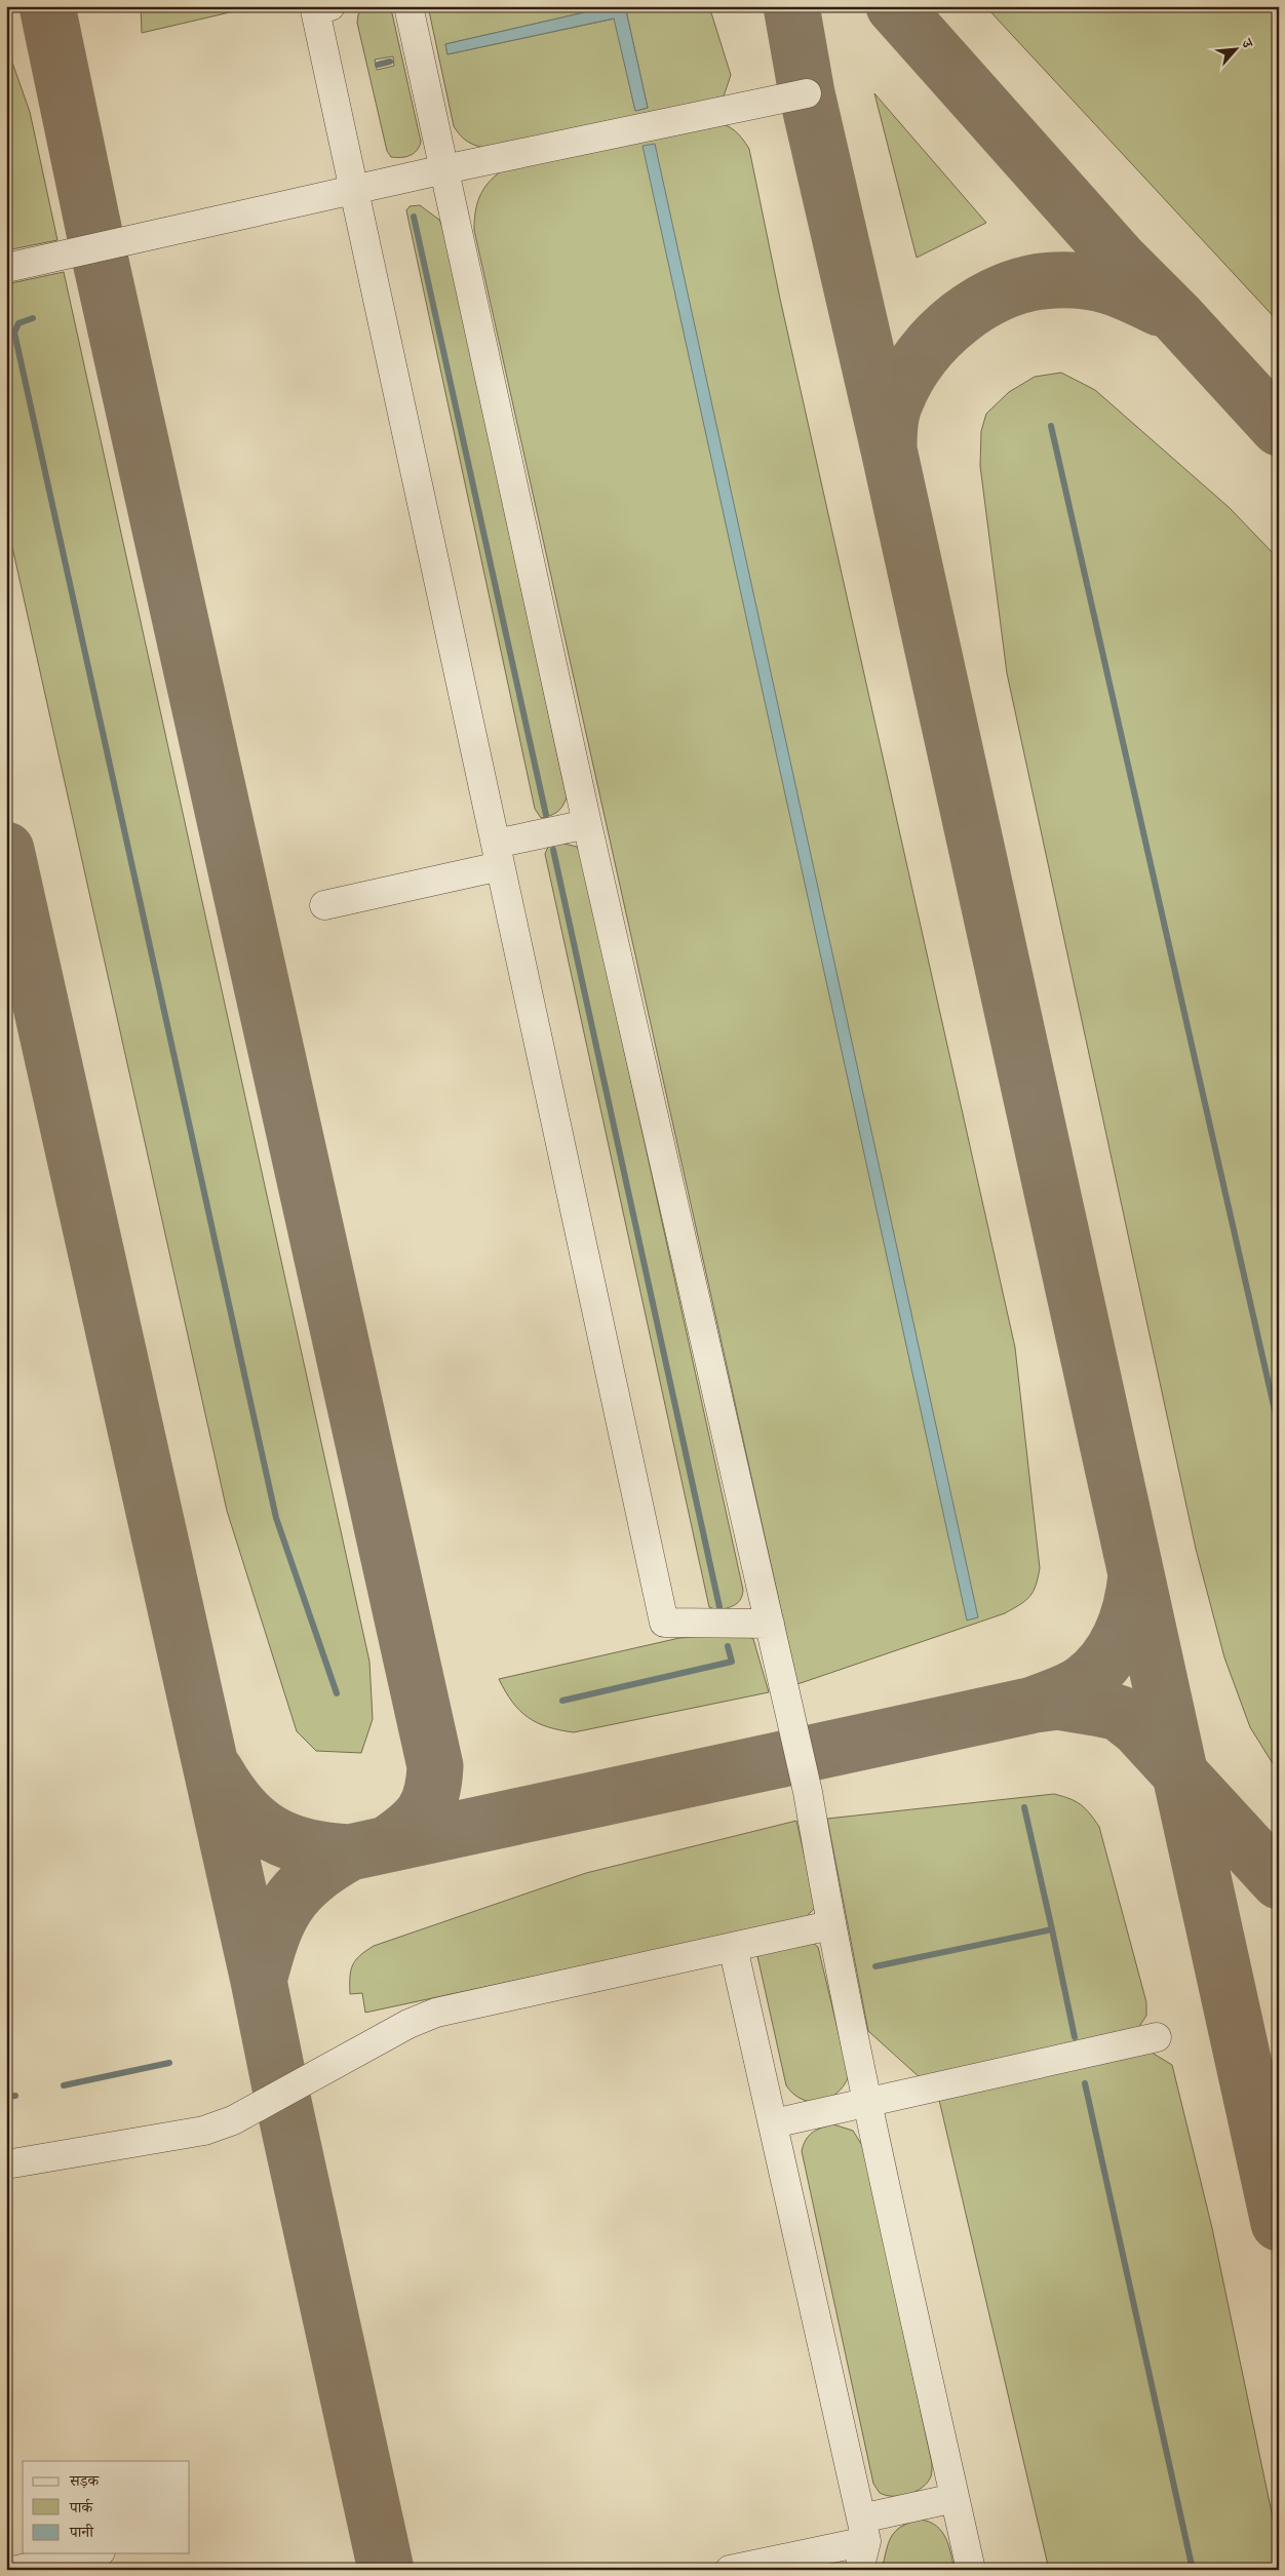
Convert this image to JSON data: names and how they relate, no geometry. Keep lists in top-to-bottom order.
{
  "legend": ["सड़क", "पार्क", "पानी"],
  "north": "top right"
}
